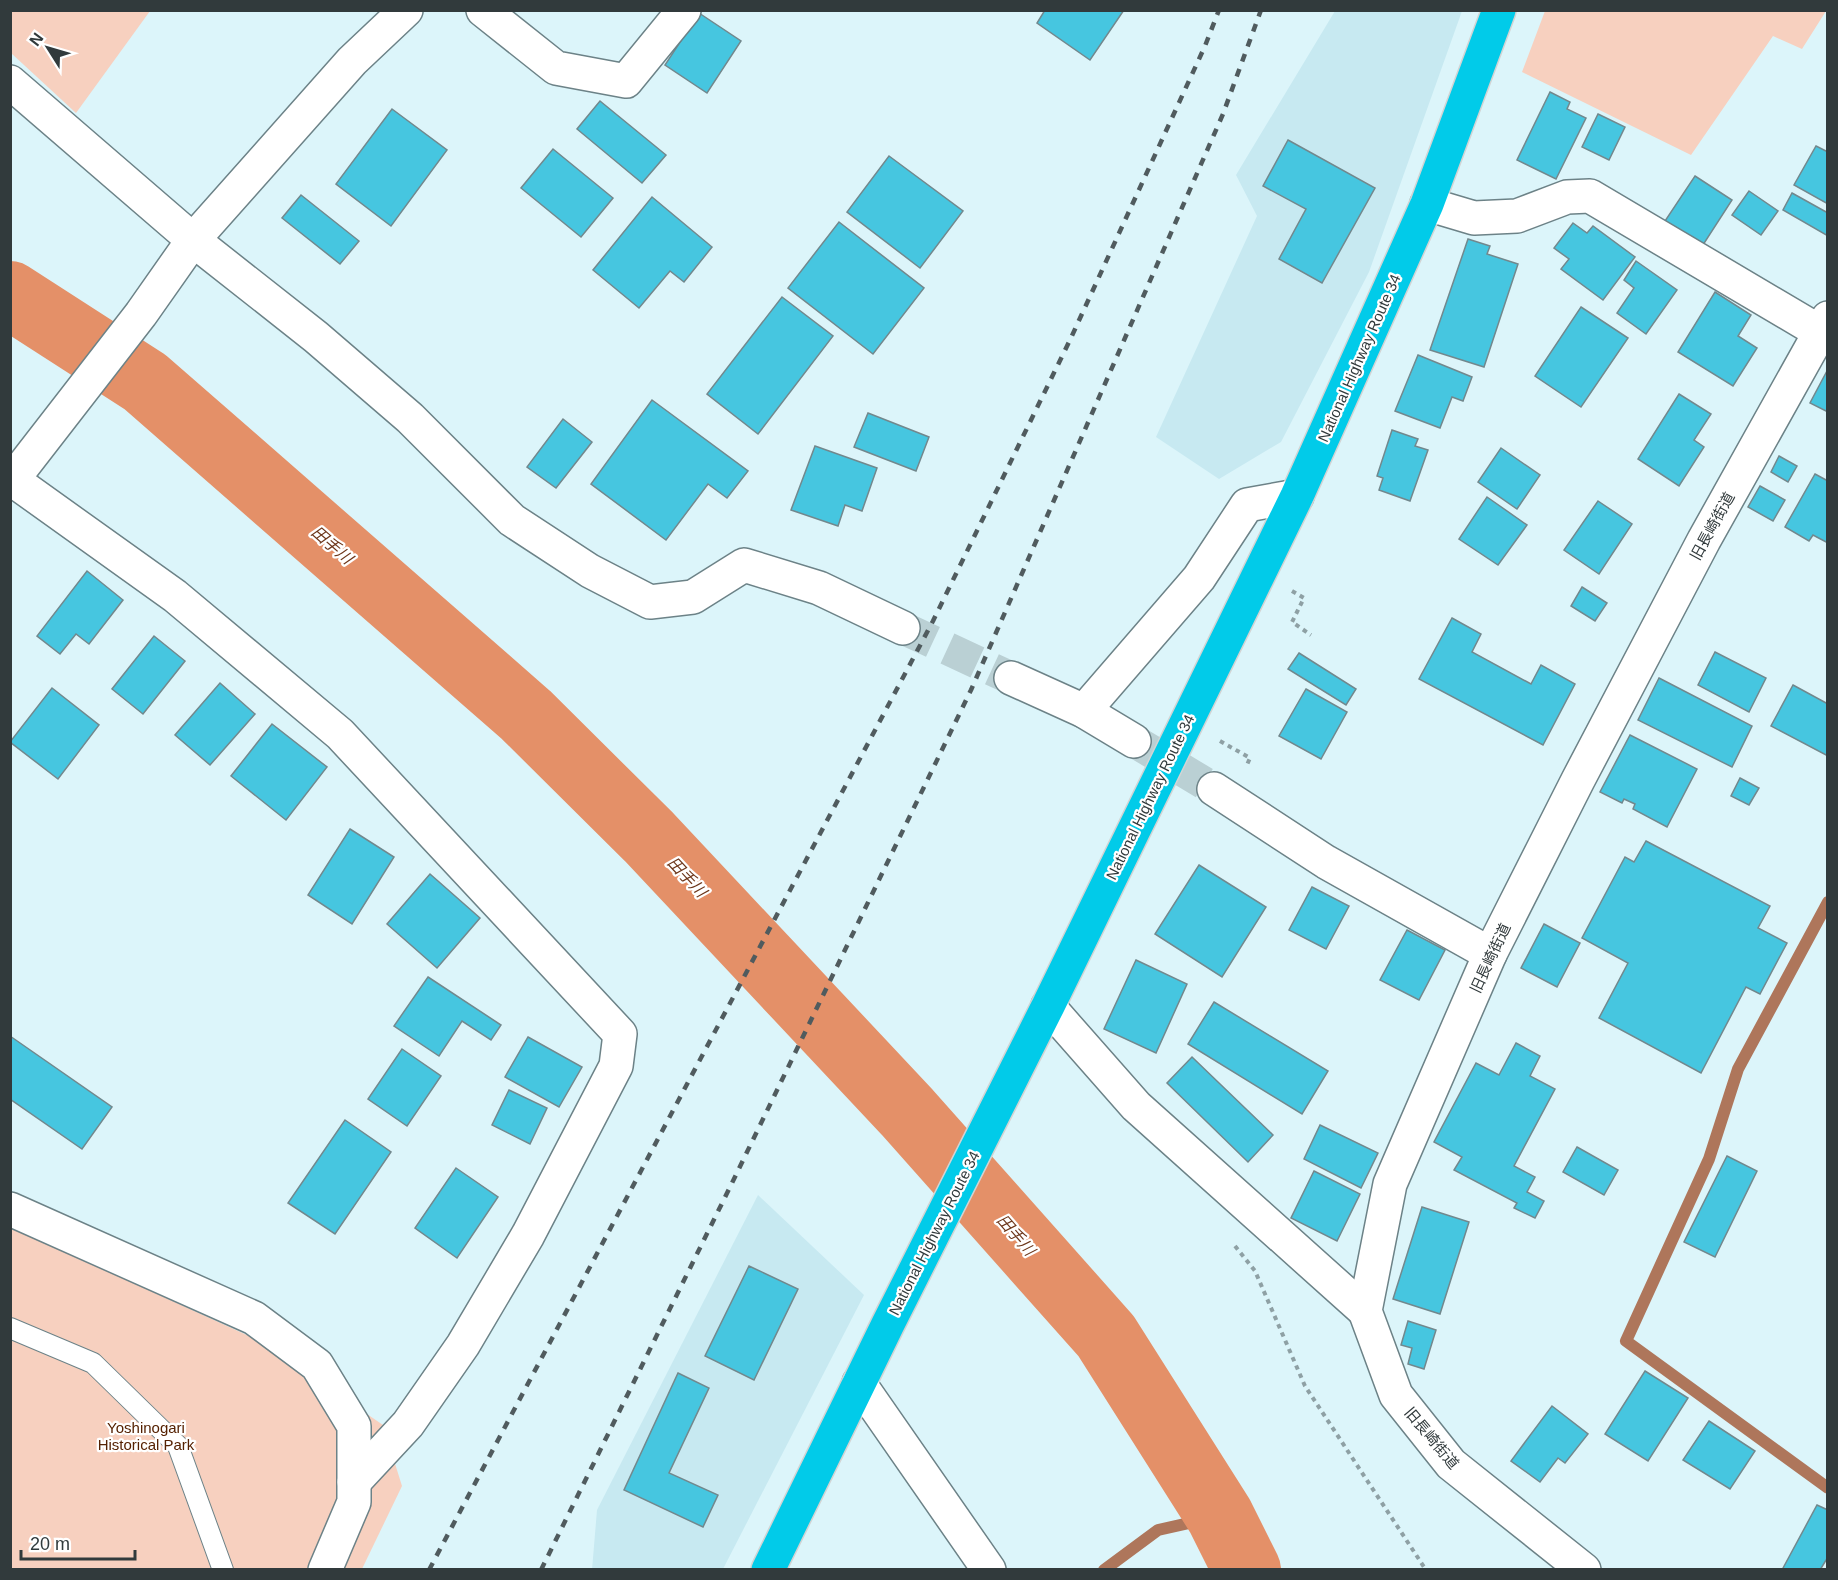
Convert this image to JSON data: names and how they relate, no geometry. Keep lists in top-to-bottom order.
{
  "streets": {
    "highway": ["National Highway Route 34"],
    "street": ["旧長崎街道"]
  },
  "water": ["田手川"],
  "parks": ["Yoshinogari Historical Park"],
  "scale_bar": "20 m",
  "north": "top left"
}
